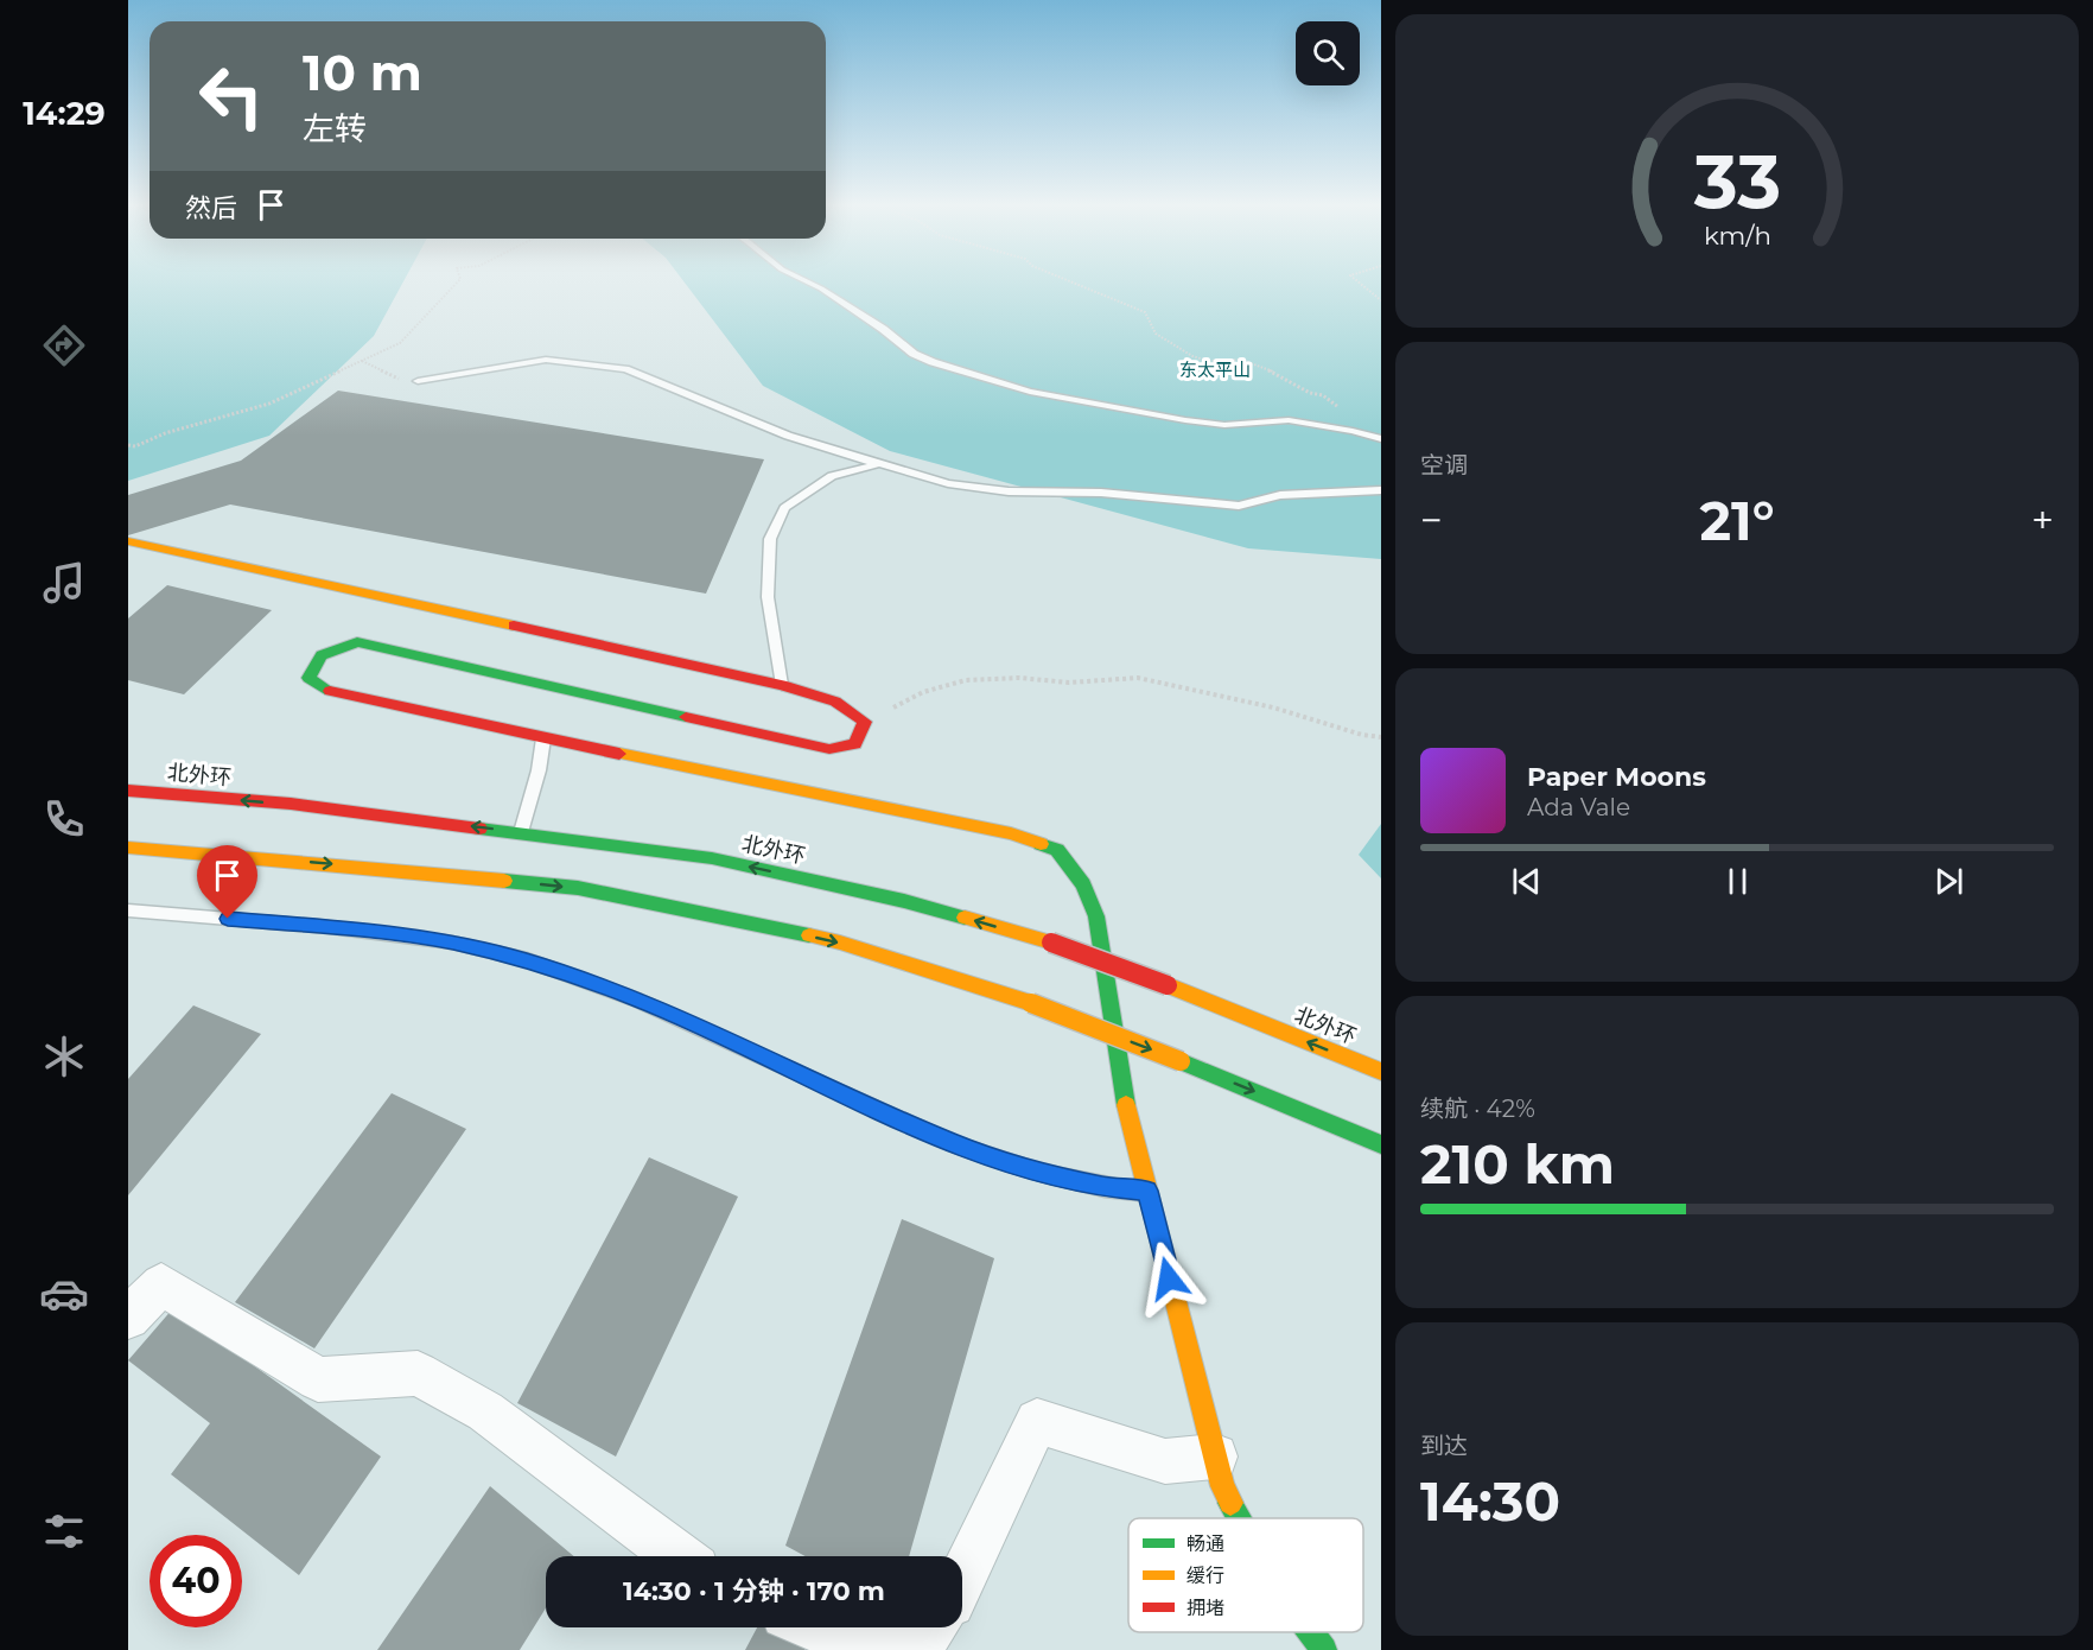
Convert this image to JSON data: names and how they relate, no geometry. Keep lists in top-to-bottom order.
{
  "streets": {
    "main road": ["北外环"]
  },
  "parks": ["东太平山"],
  "legend": ["畅通", "缓行", "拥堵"],
  "page": {
    "tabs": "14:29",
    "turn": ["10 m", "左转"],
    "then": "然后",
    "tile": [
      "空调",
      ["续航 · 42%", "210 km"],
      ["到达", "14:30"]
    ],
    "heat": ["−", "21°", "+"],
    "song": ["Paper Moons", "Ada Vale"],
    "limit": "40",
    "trip": "14:30 · 1 分钟 · 170 m",
    "gauge": ["33", "km/h"]
  }
}
